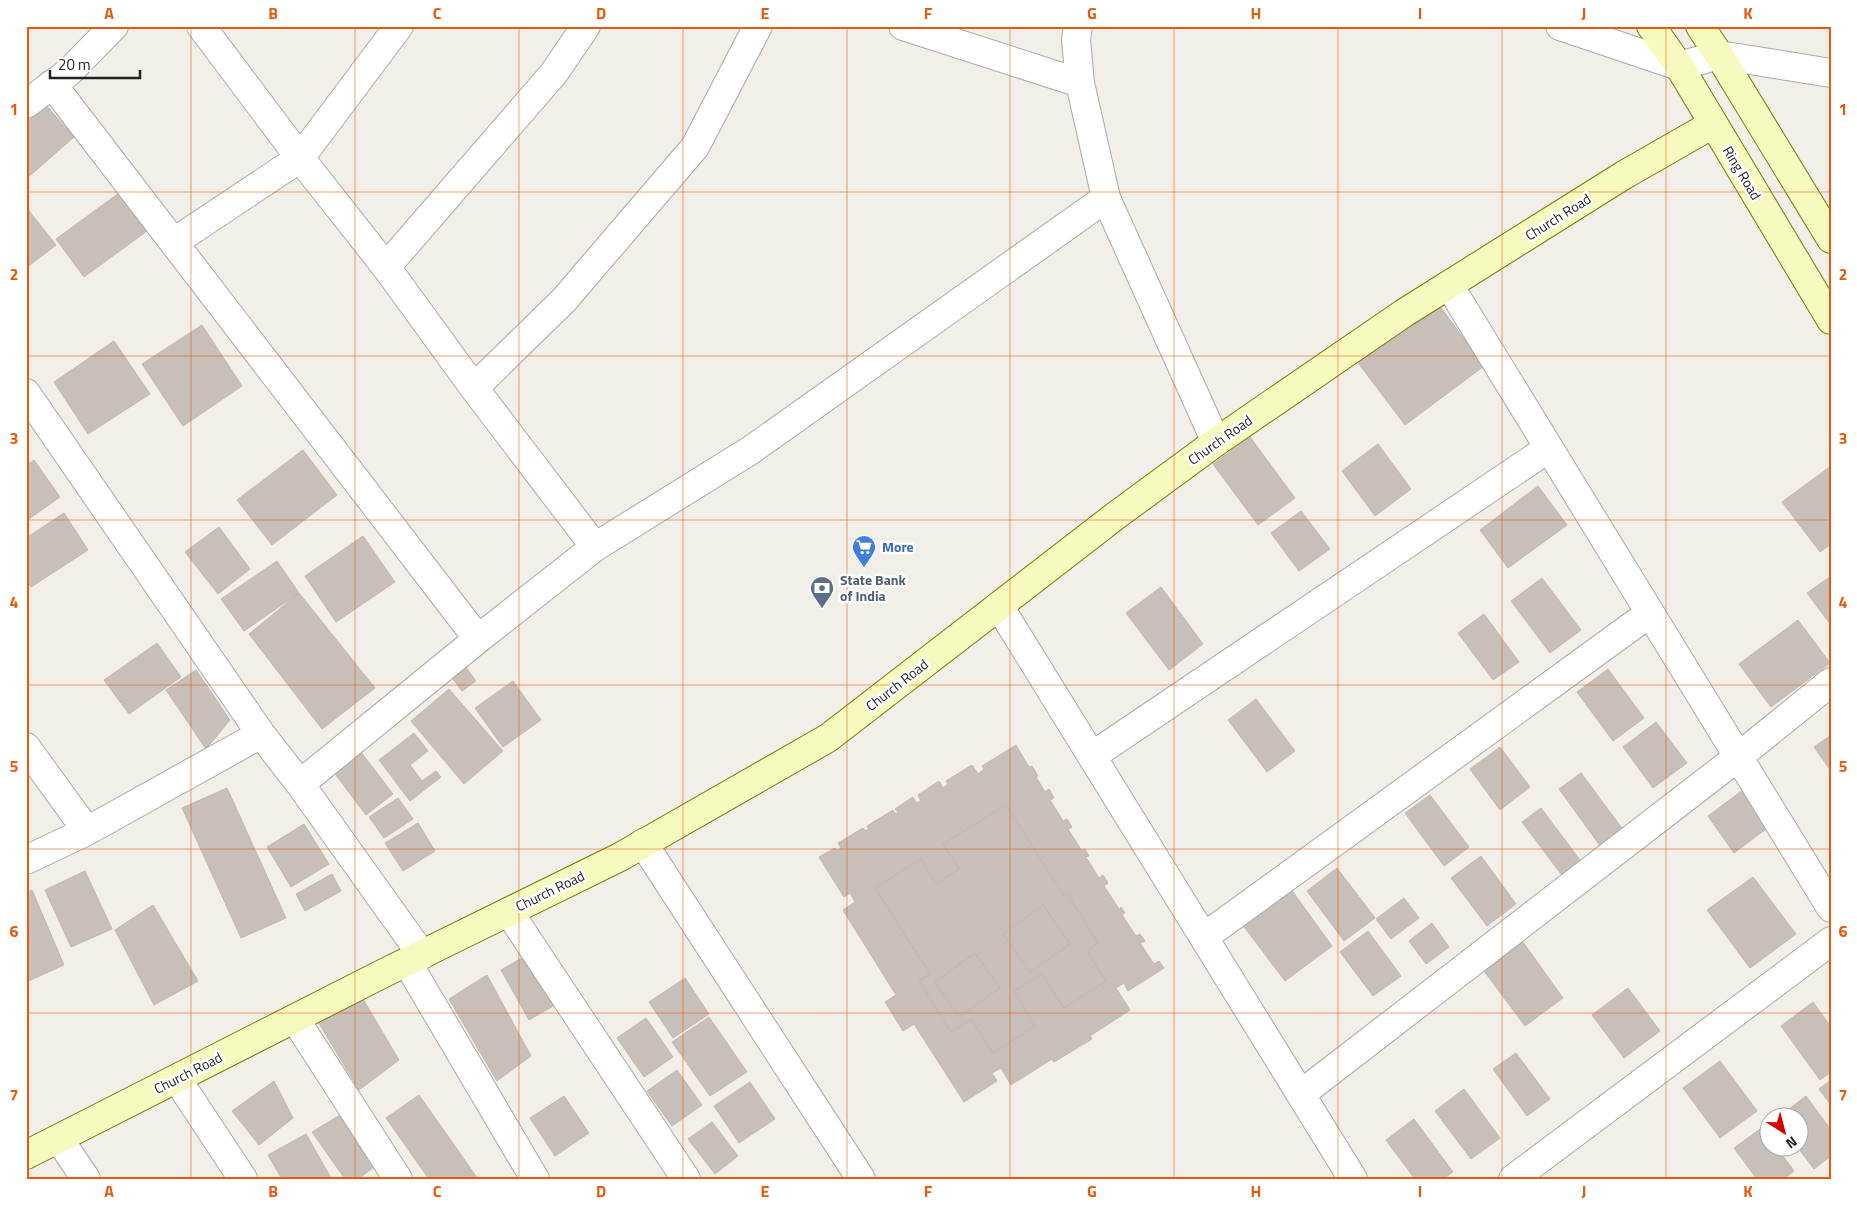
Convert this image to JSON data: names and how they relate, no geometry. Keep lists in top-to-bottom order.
{
  "streets": {
    "main road": ["Ring Road", "Church Road"]
  },
  "crossings": [
    ["Ring Road", "Church Road"]
  ],
  "places": {
    "supermarket": ["More"],
    "bank": ["State Bank of India"]
  },
  "scale_bar": "20 m",
  "north": "bottom right",
  "grid": {
    "columns": [
      "A",
      "B",
      "C",
      "D",
      "E",
      "F",
      "G",
      "H",
      "I",
      "J",
      "K"
    ],
    "rows": [
      "1",
      "2",
      "3",
      "4",
      "5",
      "6",
      "7"
    ]
  }
}
